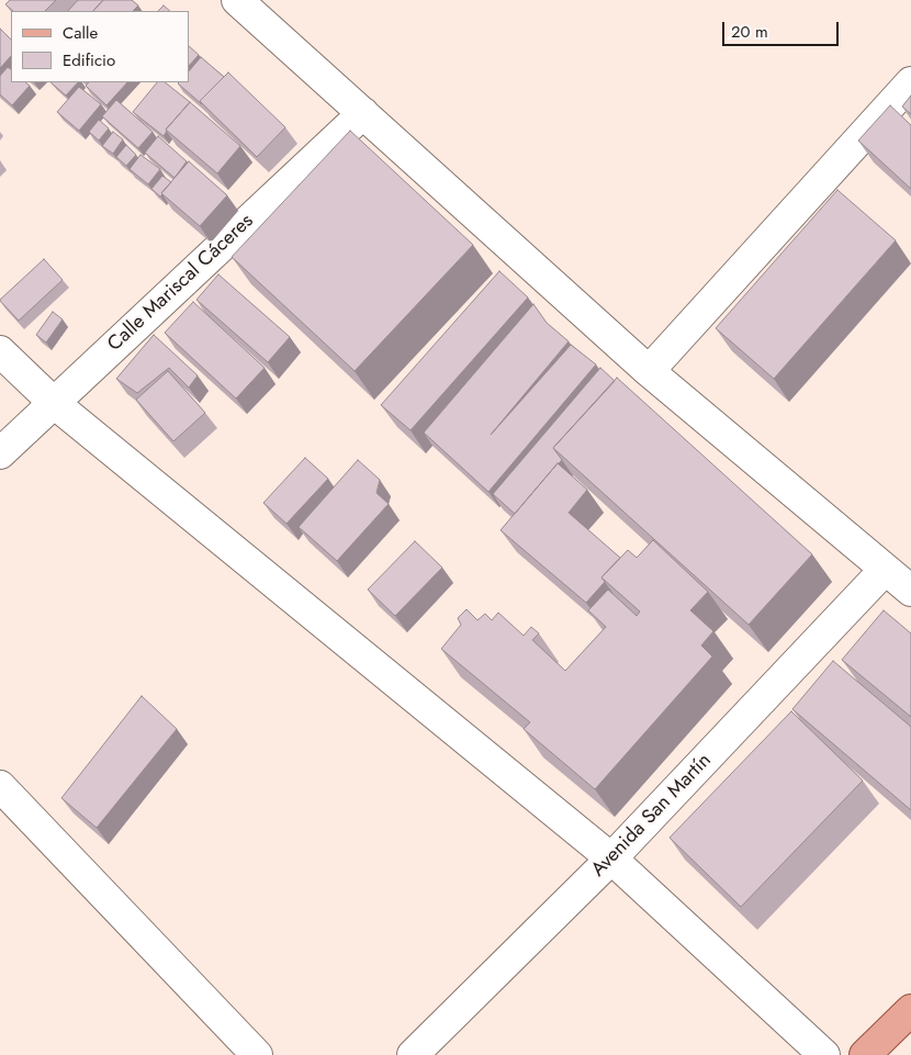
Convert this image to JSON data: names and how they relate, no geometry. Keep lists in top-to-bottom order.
{
  "streets": {
    "street": ["Calle Mariscal Cáceres", "Avenida San Martín"]
  },
  "legend": ["Calle", "Edificio"],
  "scale_bar": "20 m"
}
